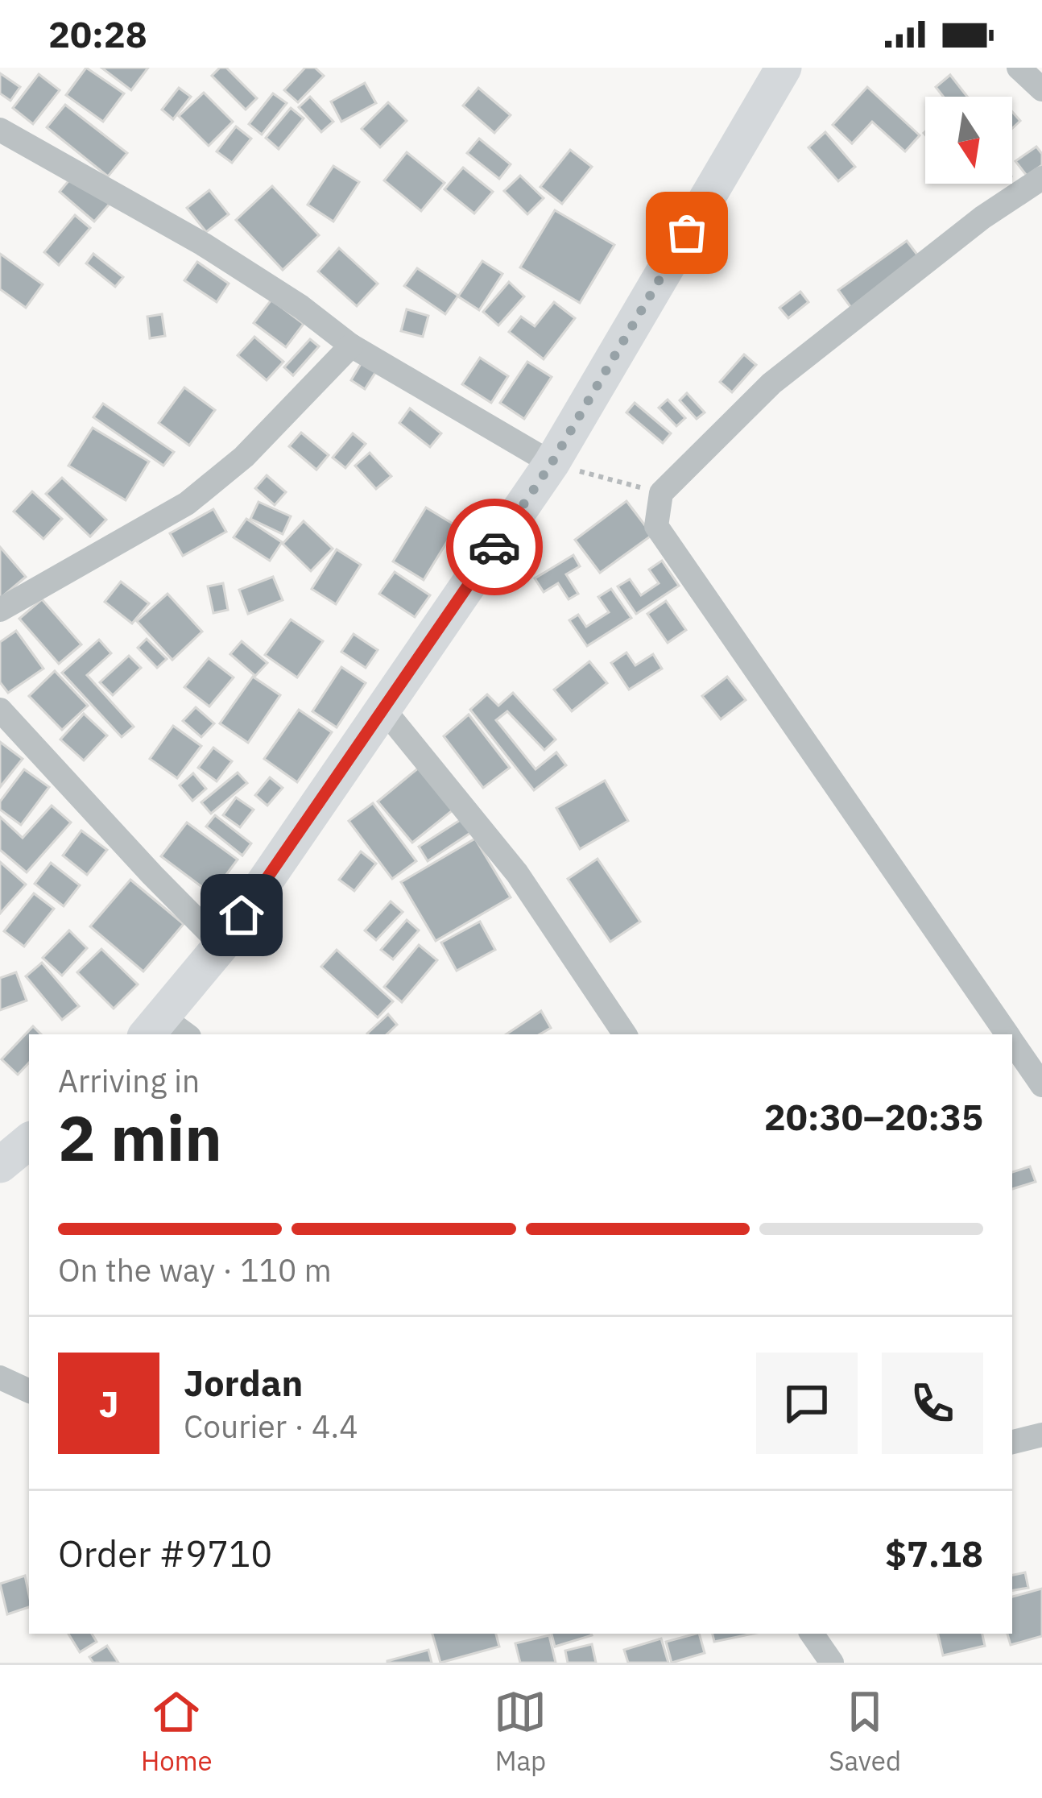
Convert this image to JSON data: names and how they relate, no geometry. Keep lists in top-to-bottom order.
{
  "north": "bottom",
  "page": {
    "status": "20:28",
    "heading": ["2 min", "Arriving in", "20:30–20:35"],
    "panel": [
      "Jordan",
      "Courier · 4.4",
      "Order #9710",
      "$7.18"
    ],
    "bar": "On the way · 110 m",
    "round": "J",
    "tabs": ["Home", "Map", "Saved"]
  }
}
